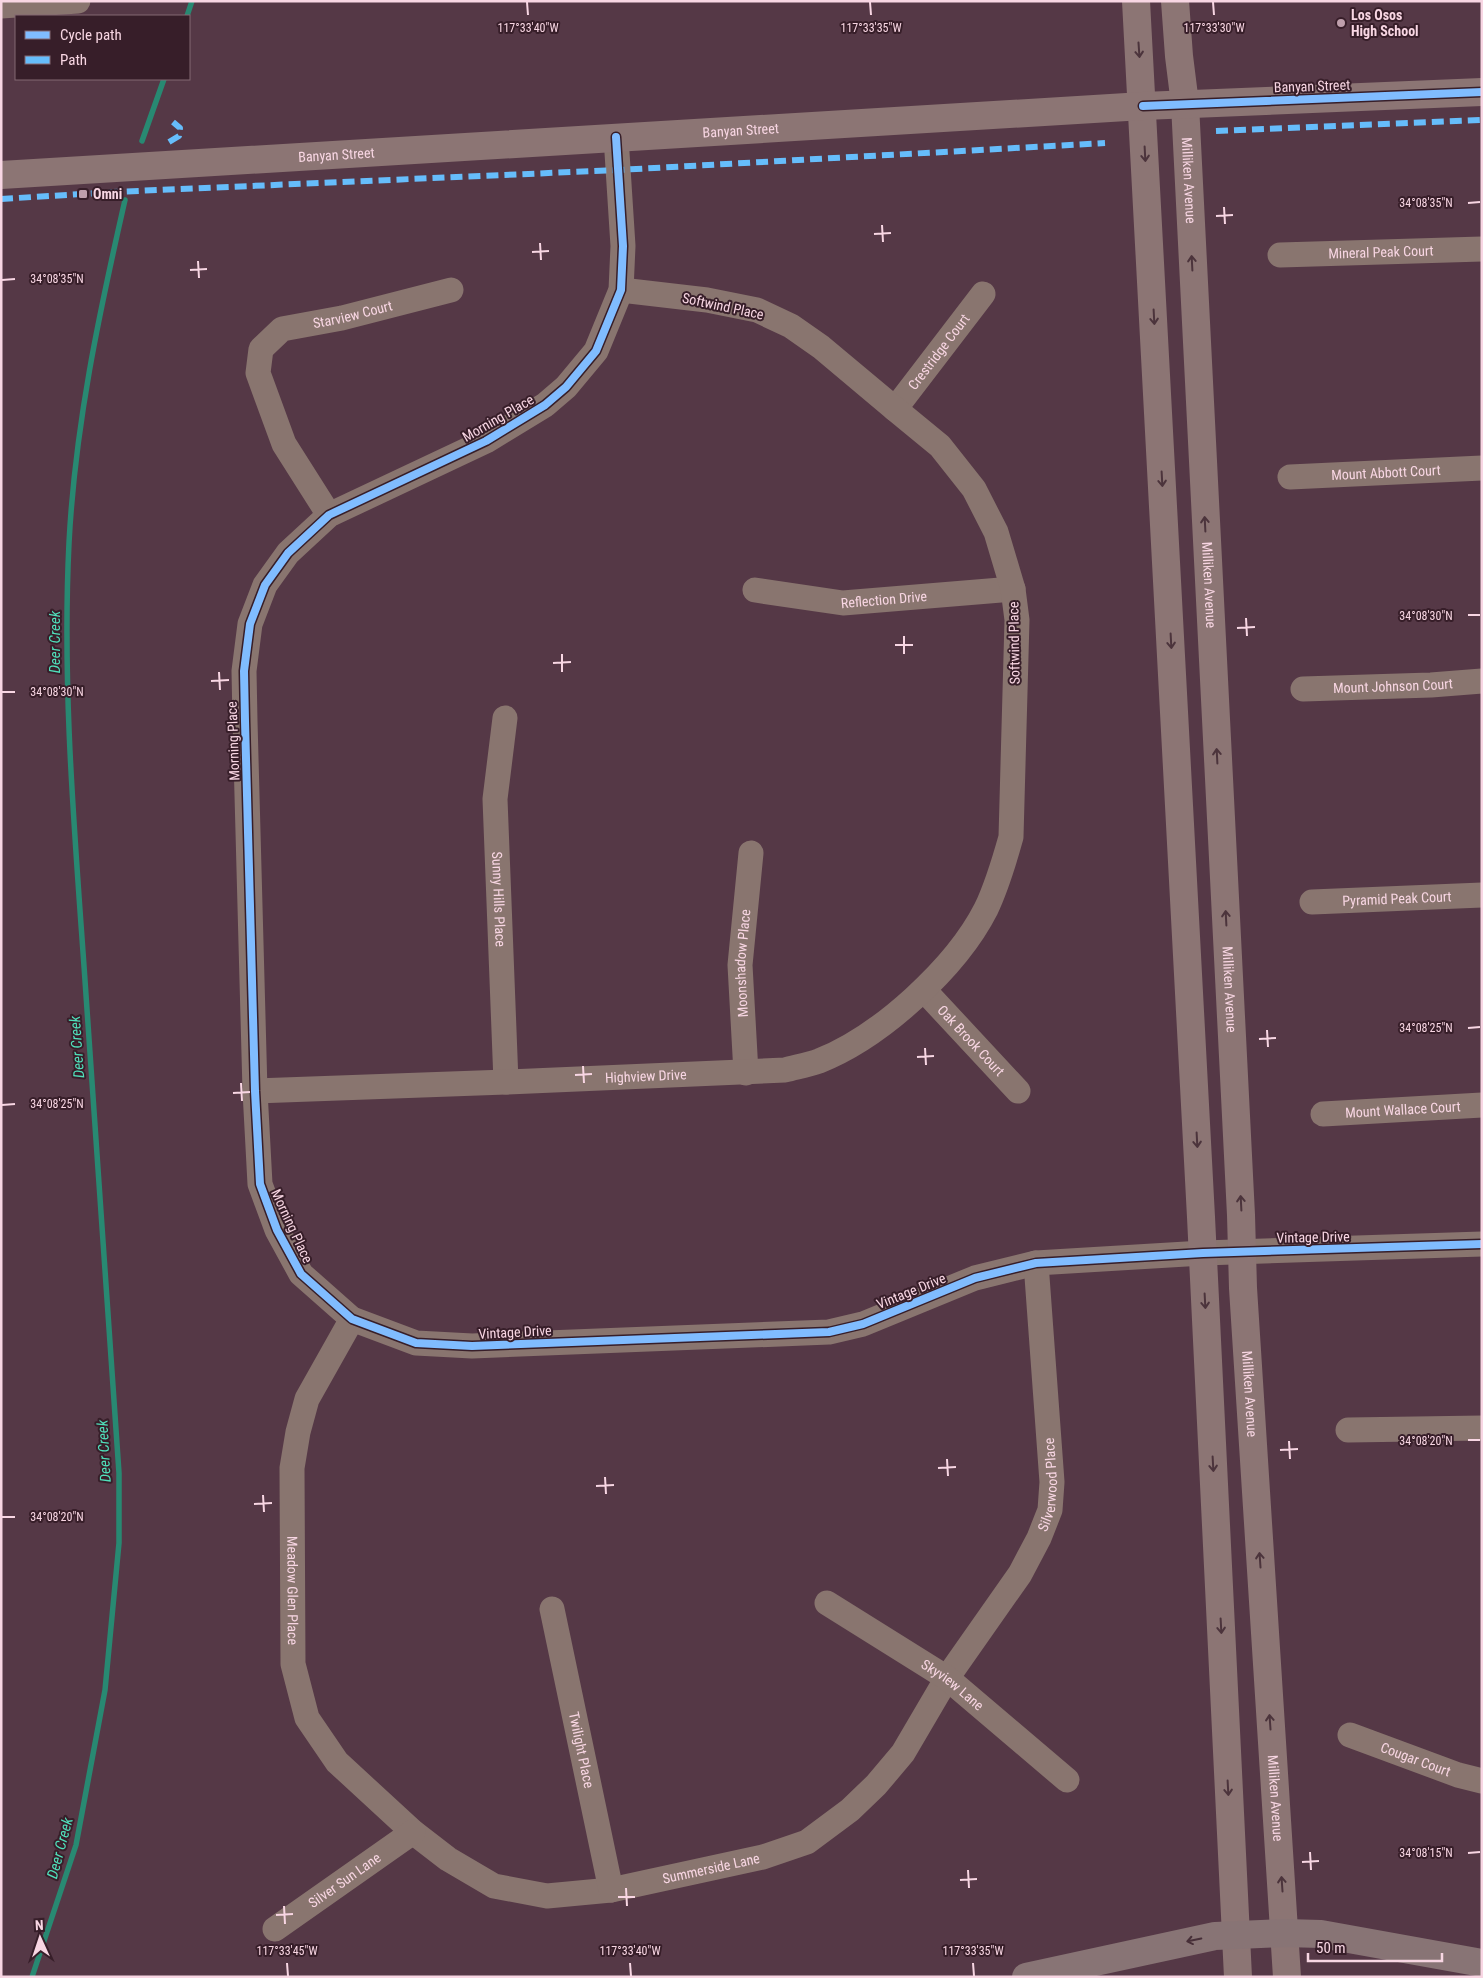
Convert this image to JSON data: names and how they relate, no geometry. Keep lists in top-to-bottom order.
{
  "streets": {
    "main road": ["Banyan Street", "Milliken Avenue"],
    "street": [
      "Mineral Peak Court",
      "Softwind Place",
      "Starview Court",
      "Crestridge Court",
      "Morning Place",
      "Mount Abbott Court",
      "Reflection Drive",
      "Mount Johnson Court",
      "Pyramid Peak Court",
      "Sunny Hills Place",
      "Moonshadow Place",
      "Oak Brook Court",
      "Highview Drive",
      "Mount Wallace Court",
      "Vintage Drive",
      "Silverwood Place",
      "Meadow Glen Place",
      "Skyview Lane",
      "Twilight Place",
      "Cougar Court",
      "Summerside Lane",
      "Silver Sun Lane"
    ]
  },
  "crossings": [
    ["Banyan Street", "Milliken Avenue"],
    ["Banyan Street", "Morning Place"],
    ["Milliken Avenue", "Vintage Drive"],
    ["Softwind Place", "Crestridge Court"],
    ["Softwind Place", "Morning Place"],
    ["Softwind Place", "Reflection Drive"],
    ["Softwind Place", "Oak Brook Court"],
    ["Softwind Place", "Highview Drive"],
    ["Starview Court", "Morning Place"],
    ["Morning Place", "Highview Drive"],
    ["Morning Place", "Vintage Drive"],
    ["Morning Place", "Meadow Glen Place"],
    ["Sunny Hills Place", "Highview Drive"],
    ["Moonshadow Place", "Highview Drive"],
    ["Oak Brook Court", "Highview Drive"],
    ["Vintage Drive", "Silverwood Place"],
    ["Vintage Drive", "Meadow Glen Place"],
    ["Silverwood Place", "Skyview Lane"],
    ["Silverwood Place", "Summerside Lane"],
    ["Meadow Glen Place", "Summerside Lane"],
    ["Meadow Glen Place", "Silver Sun Lane"],
    ["Skyview Lane", "Summerside Lane"],
    ["Twilight Place", "Summerside Lane"],
    ["Summerside Lane", "Silver Sun Lane"]
  ],
  "water": ["Deer Creek"],
  "places": {
    "other": ["Los Osos High School"],
    "transit": ["Omni"]
  },
  "legend": ["Cycle path", "Path"],
  "scale_bar": "50 m",
  "north": "top",
  "coordinates": [
    "117°33'40\"W",
    "117°33'35\"W",
    "117°33'30\"W",
    "34°08'35\"N",
    "34°08'30\"N",
    "34°08'25\"N",
    "34°08'20\"N",
    "34°08'15\"N",
    "117°33'45\"W"
  ]
}
